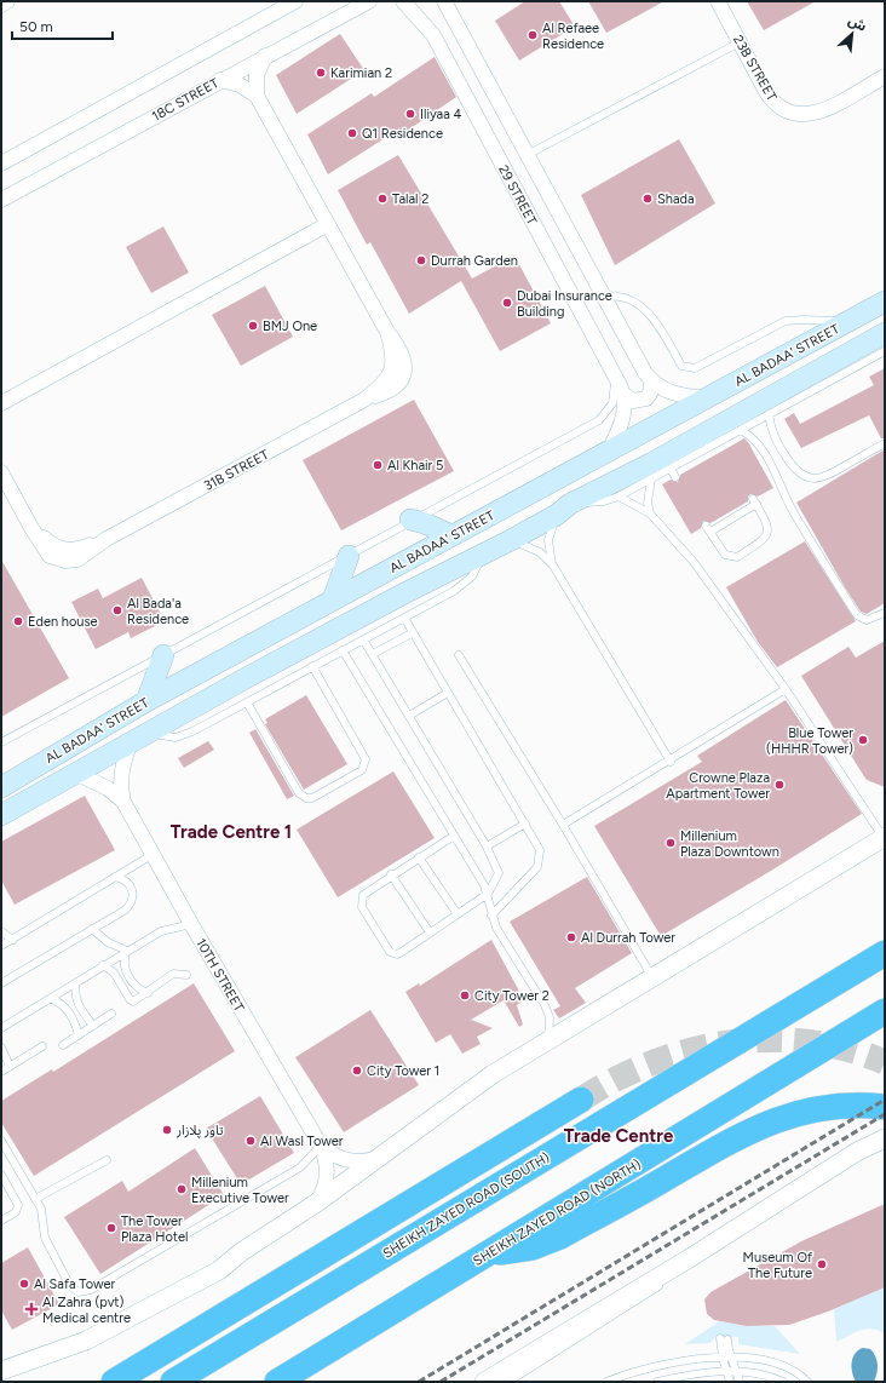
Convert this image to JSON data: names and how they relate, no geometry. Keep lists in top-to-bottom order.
{
  "streets": {
    "highway": ["SHEIKH ZAYED ROAD (SOUTH)", "SHEIKH ZAYED ROAD (NORTH)"],
    "main road": ["AL BADAA' STREET"],
    "street": [
      "23B STREET",
      "18C STREET",
      "29 STREET",
      "31B STREET",
      "10TH STREET"
    ]
  },
  "crossings": [
    ["29 STREET", "AL BADAA' STREET"],
    ["AL BADAA' STREET", "10TH STREET"]
  ],
  "districts": ["Trade Centre 1", "Trade Centre"],
  "places": {
    "other": [
      "Al Refaee Residence",
      "Karimian 2",
      "Iliyaa 4",
      "Q1 Residence",
      "Talal 2",
      "Shada",
      "Durrah Garden",
      "Dubai Insurance Building",
      "BMJ One",
      "Al Khair 5",
      "Al Bada'a Residence",
      "Eden house",
      "Blue Tower (HHHR Tower)",
      "Crowne Plaza Apartment Tower",
      "Millenium Plaza Downtown",
      "Al Durrah Tower",
      "City Tower 2",
      "City Tower 1",
      "تاور پلازار",
      "Al Wasl Tower",
      "Millenium Executive Tower",
      "The Tower Plaza Hotel",
      "Museum Of The Future",
      "Al Safa Tower"
    ],
    "health": ["Al Zahra (pvt) Medical centre"]
  },
  "scale_bar": "50 m",
  "north": "top right"
}
